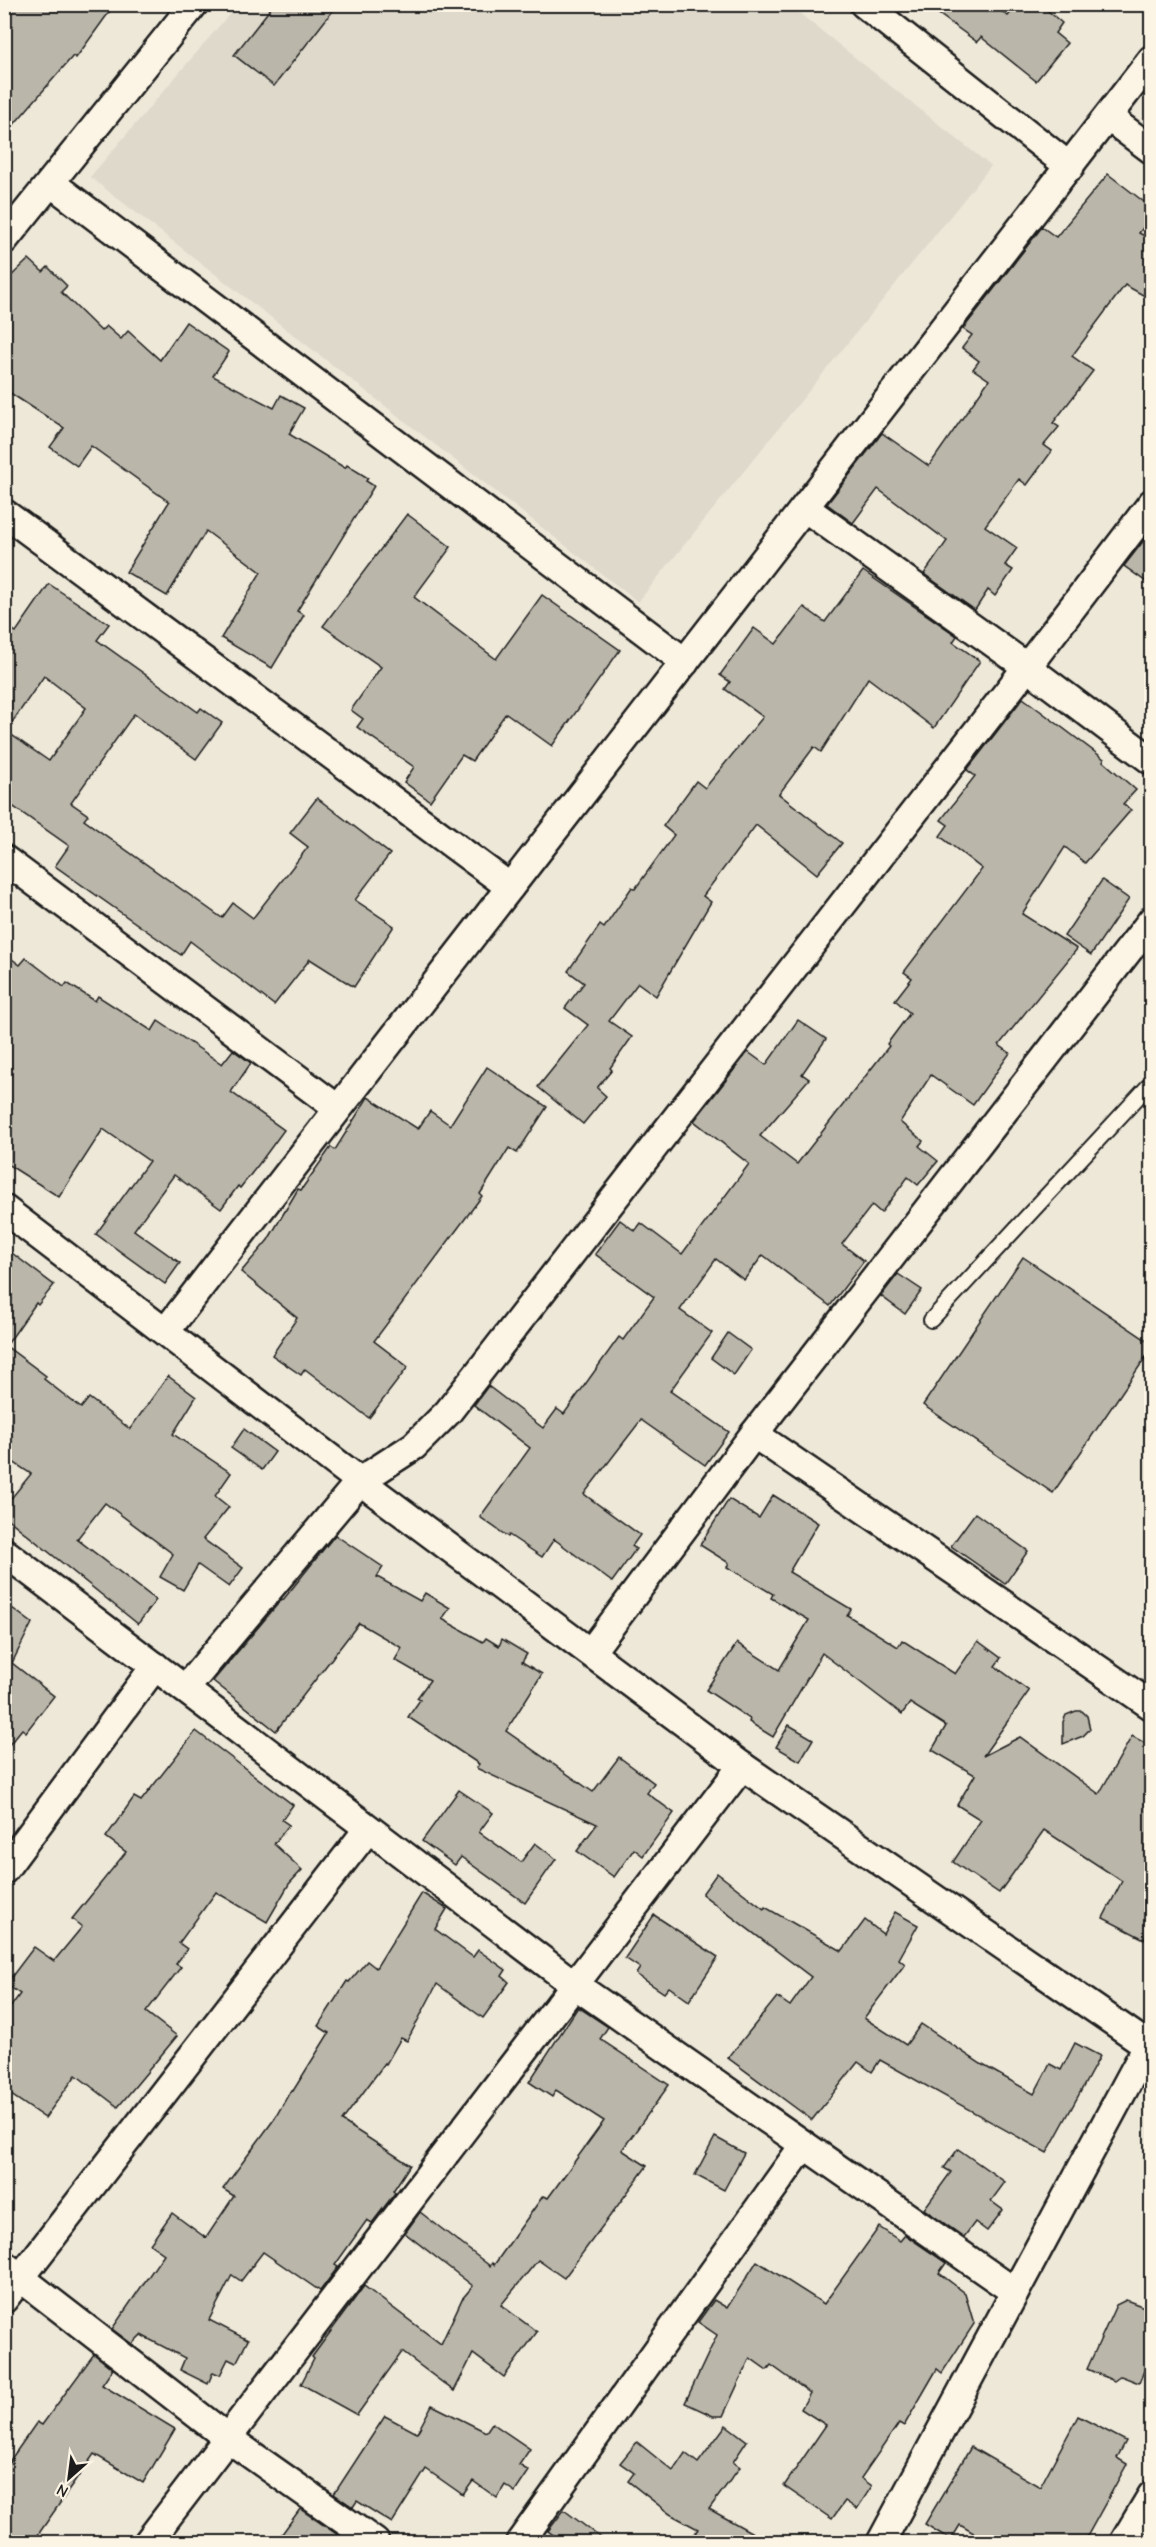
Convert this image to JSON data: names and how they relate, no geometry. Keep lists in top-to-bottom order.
{
  "north": "bottom left"
}
